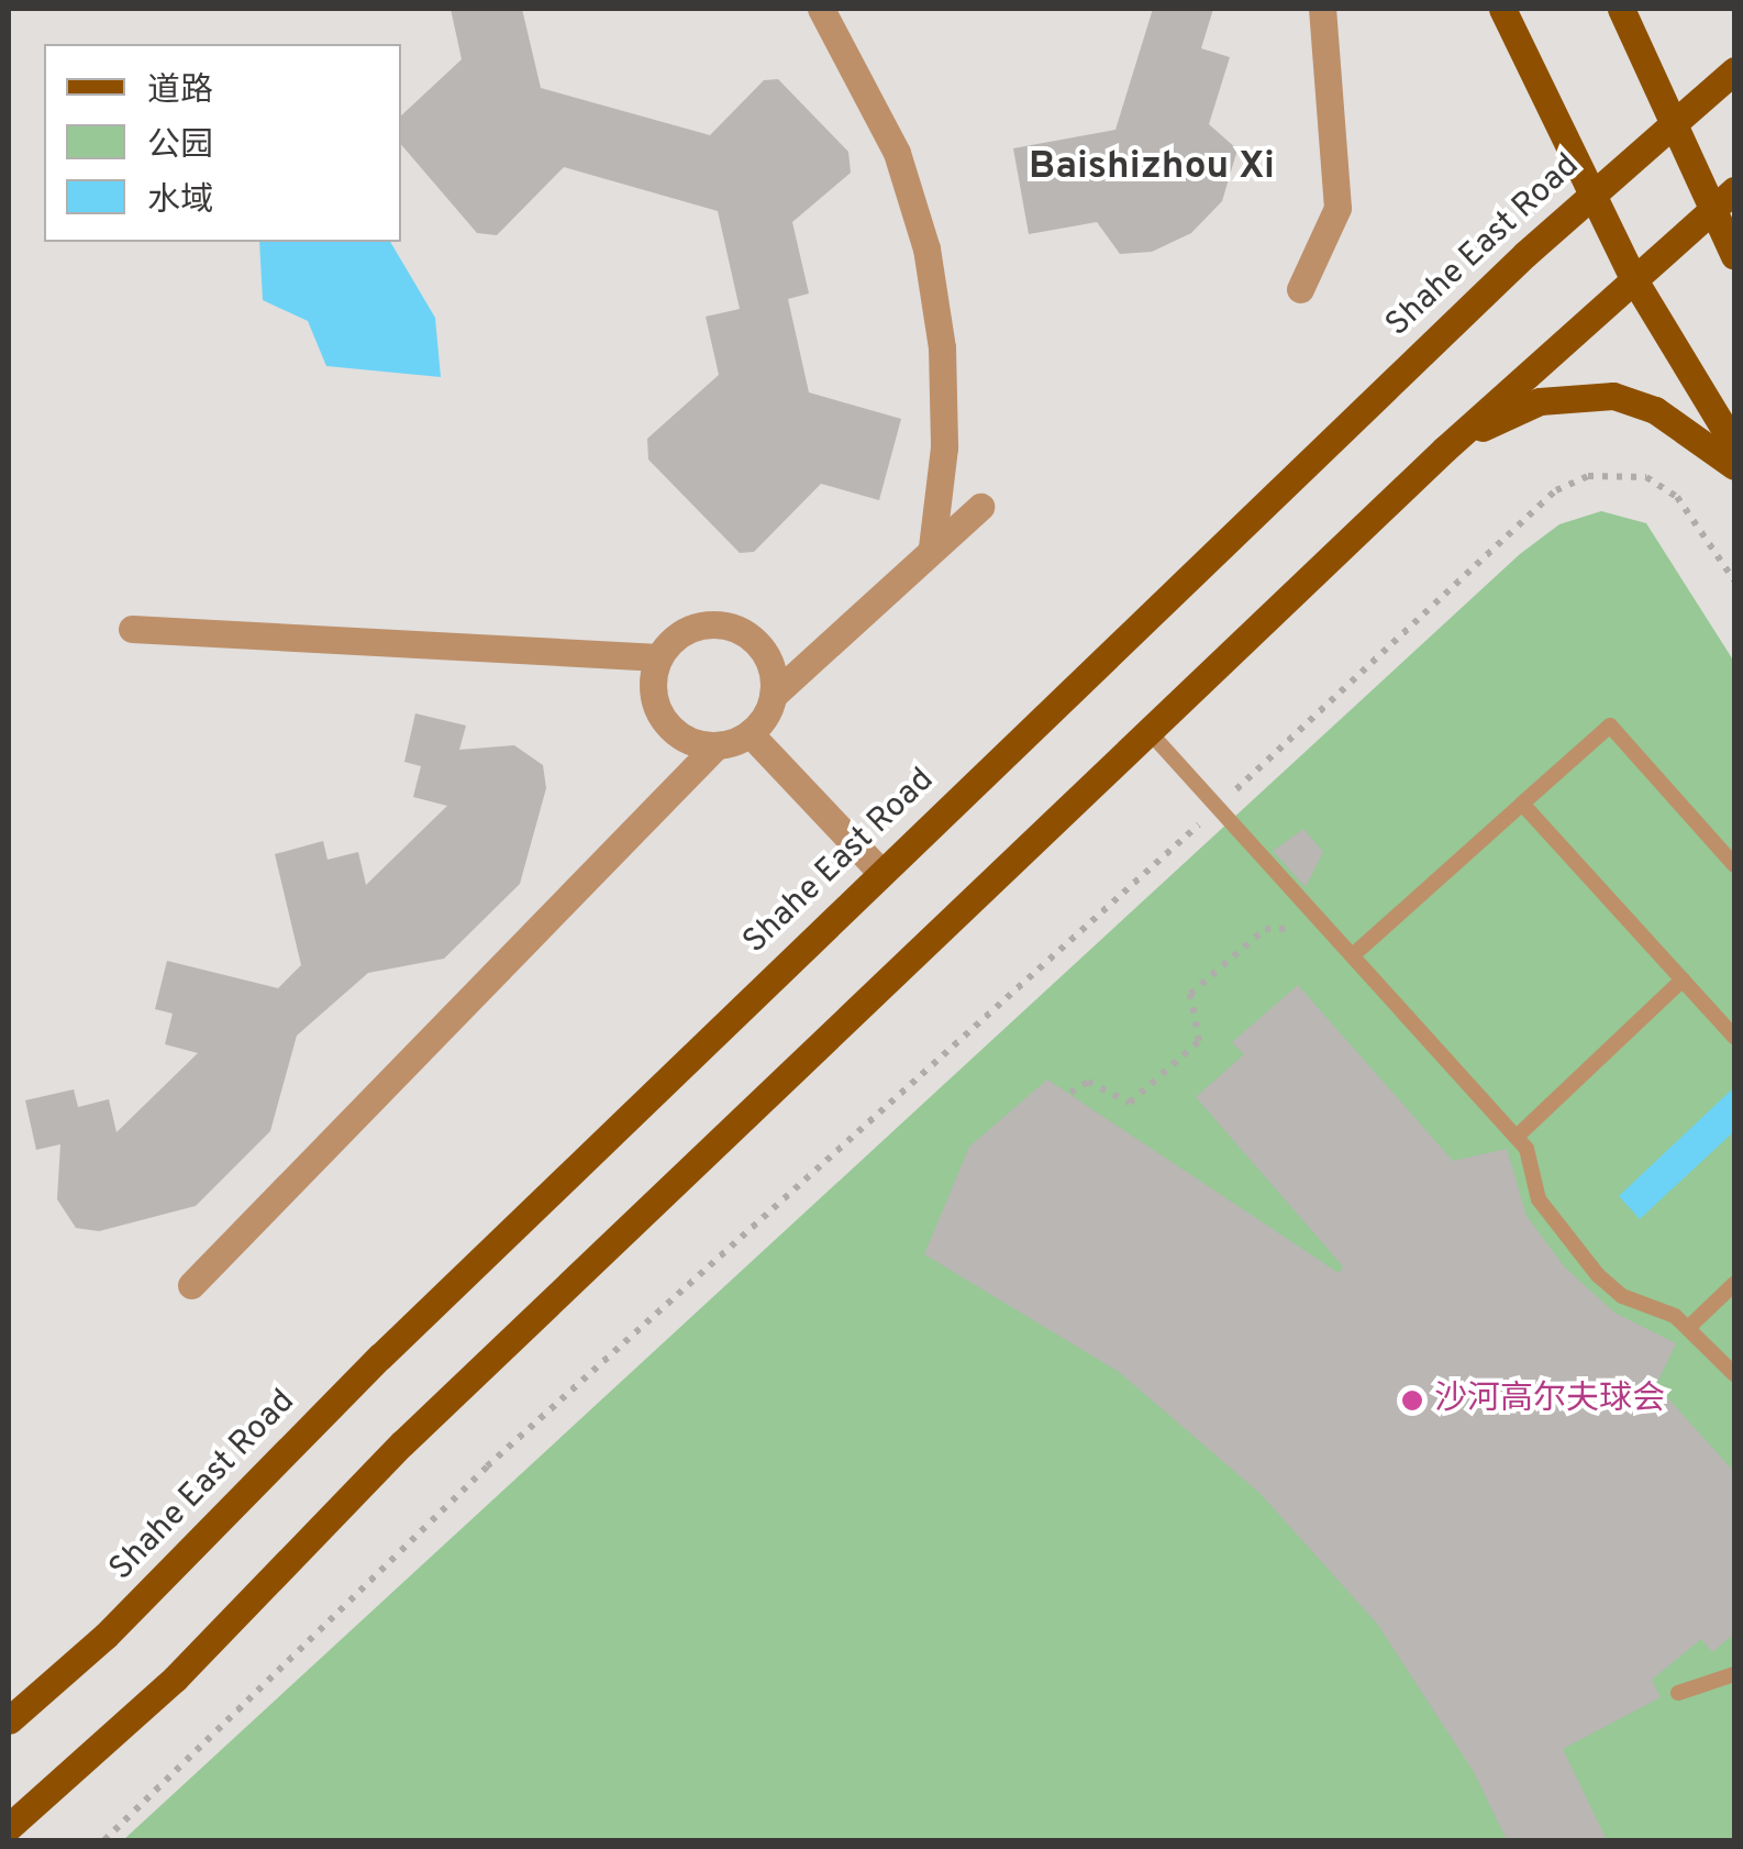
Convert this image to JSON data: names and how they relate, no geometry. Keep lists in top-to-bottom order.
{
  "streets": {
    "main road": ["Shahe East Road"]
  },
  "districts": ["Baishizhou Xi"],
  "places": ["沙河高尔夫球会"],
  "legend": ["道路", "公园", "水域"]
}
